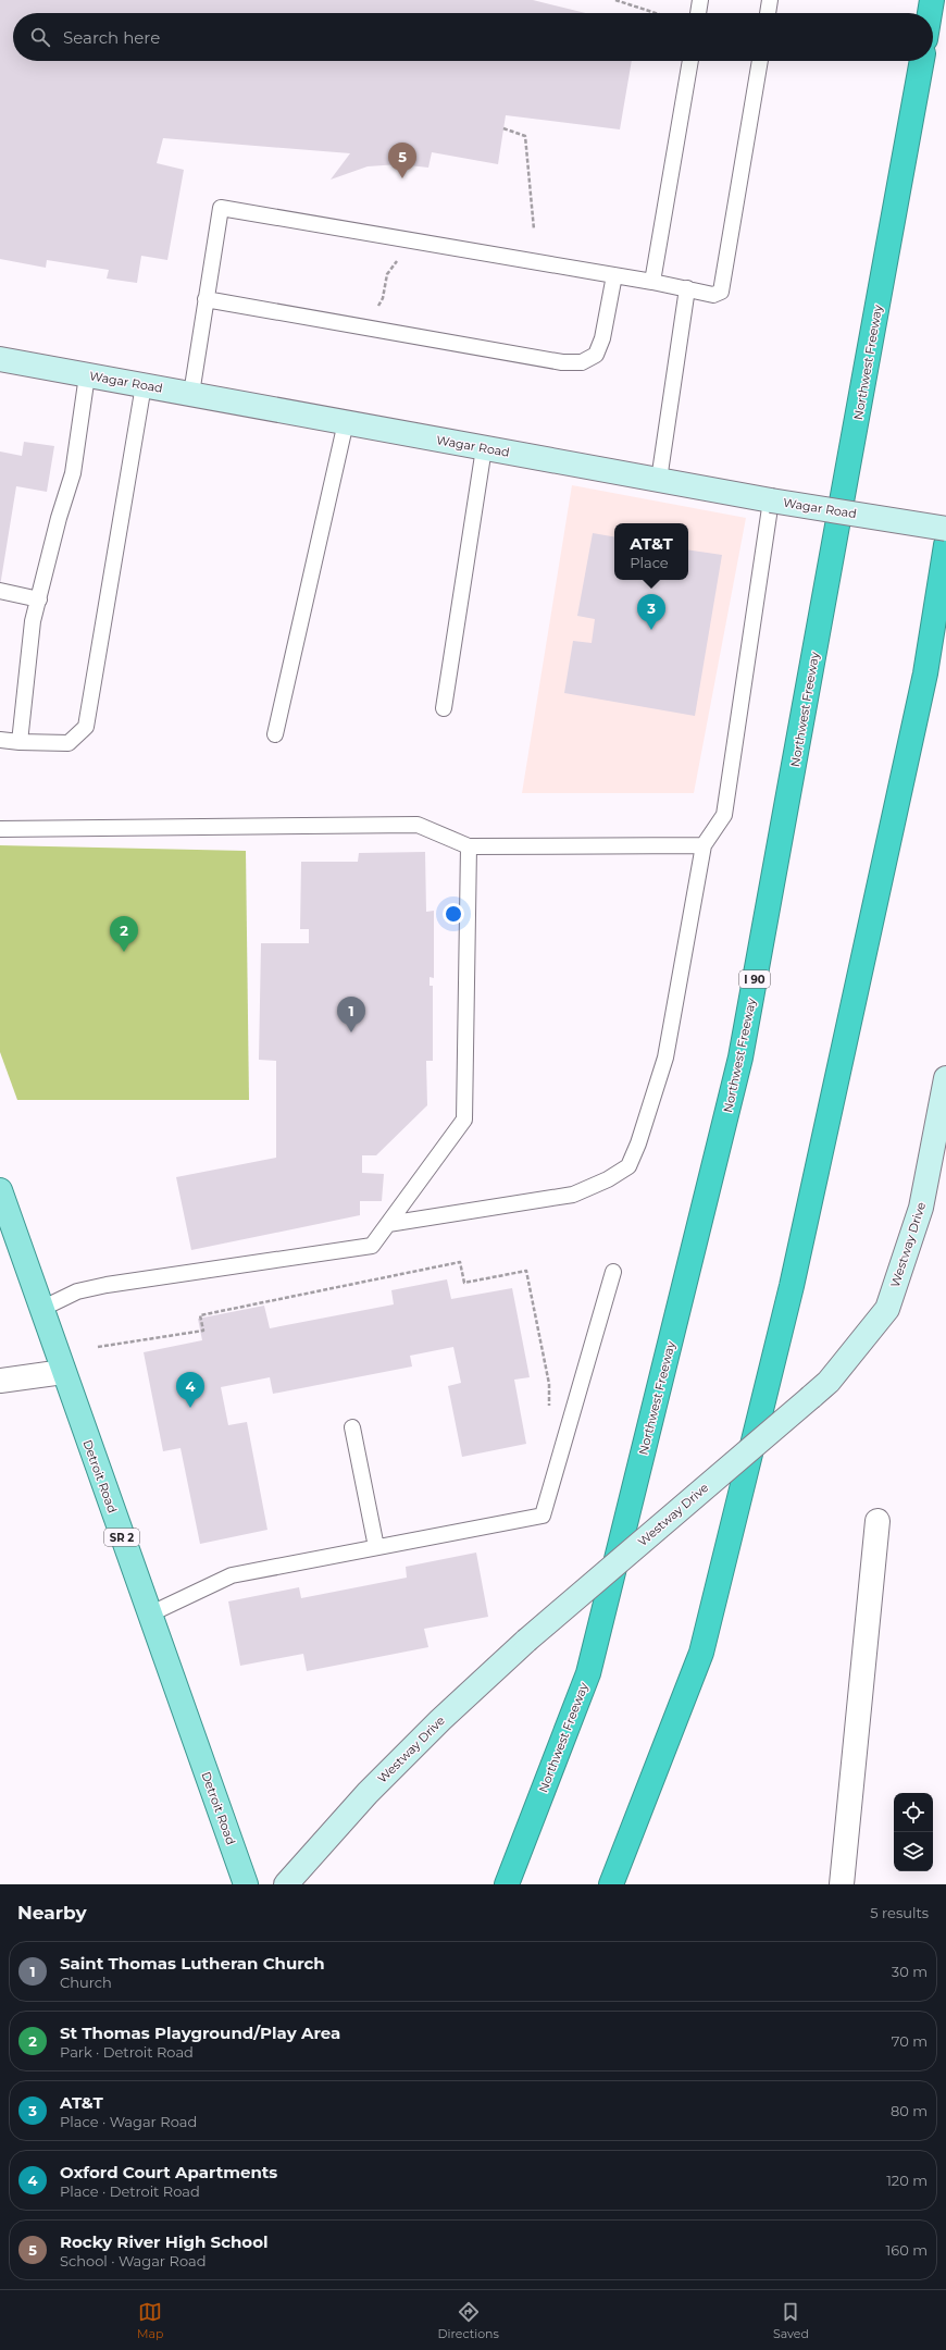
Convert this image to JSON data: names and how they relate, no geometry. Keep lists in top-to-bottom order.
{
  "streets": {
    "highway": ["Northwest Freeway", "I 90"],
    "main road": [
      "Wagar Road",
      "Westway Drive",
      "Detroit Road",
      "SR 2"
    ]
  },
  "page": {
    "search": "Search here",
    "pins": [
      "5",
      "3",
      "2",
      "1",
      "4"
    ],
    "popup": ["AT&T", "Place"],
    "heading": ["Nearby", "5 results"],
    "list": [
      {
        "mark": "1",
        "name": "Saint Thomas Lutheran Church",
        "note": "Church",
        "value": "30 m"
      },
      {
        "mark": "2",
        "name": "St Thomas Playground/Play Area",
        "note": "Park · Detroit Road",
        "value": "70 m"
      },
      {
        "mark": "3",
        "name": "AT&T",
        "note": "Place · Wagar Road",
        "value": "80 m"
      },
      {
        "mark": "4",
        "name": "Oxford Court Apartments",
        "note": "Place · Detroit Road",
        "value": "120 m"
      },
      {
        "mark": "5",
        "name": "Rocky River High School",
        "note": "School · Wagar Road",
        "value": "160 m"
      }
    ],
    "nav": ["Map", "Directions", "Saved"]
  }
}
